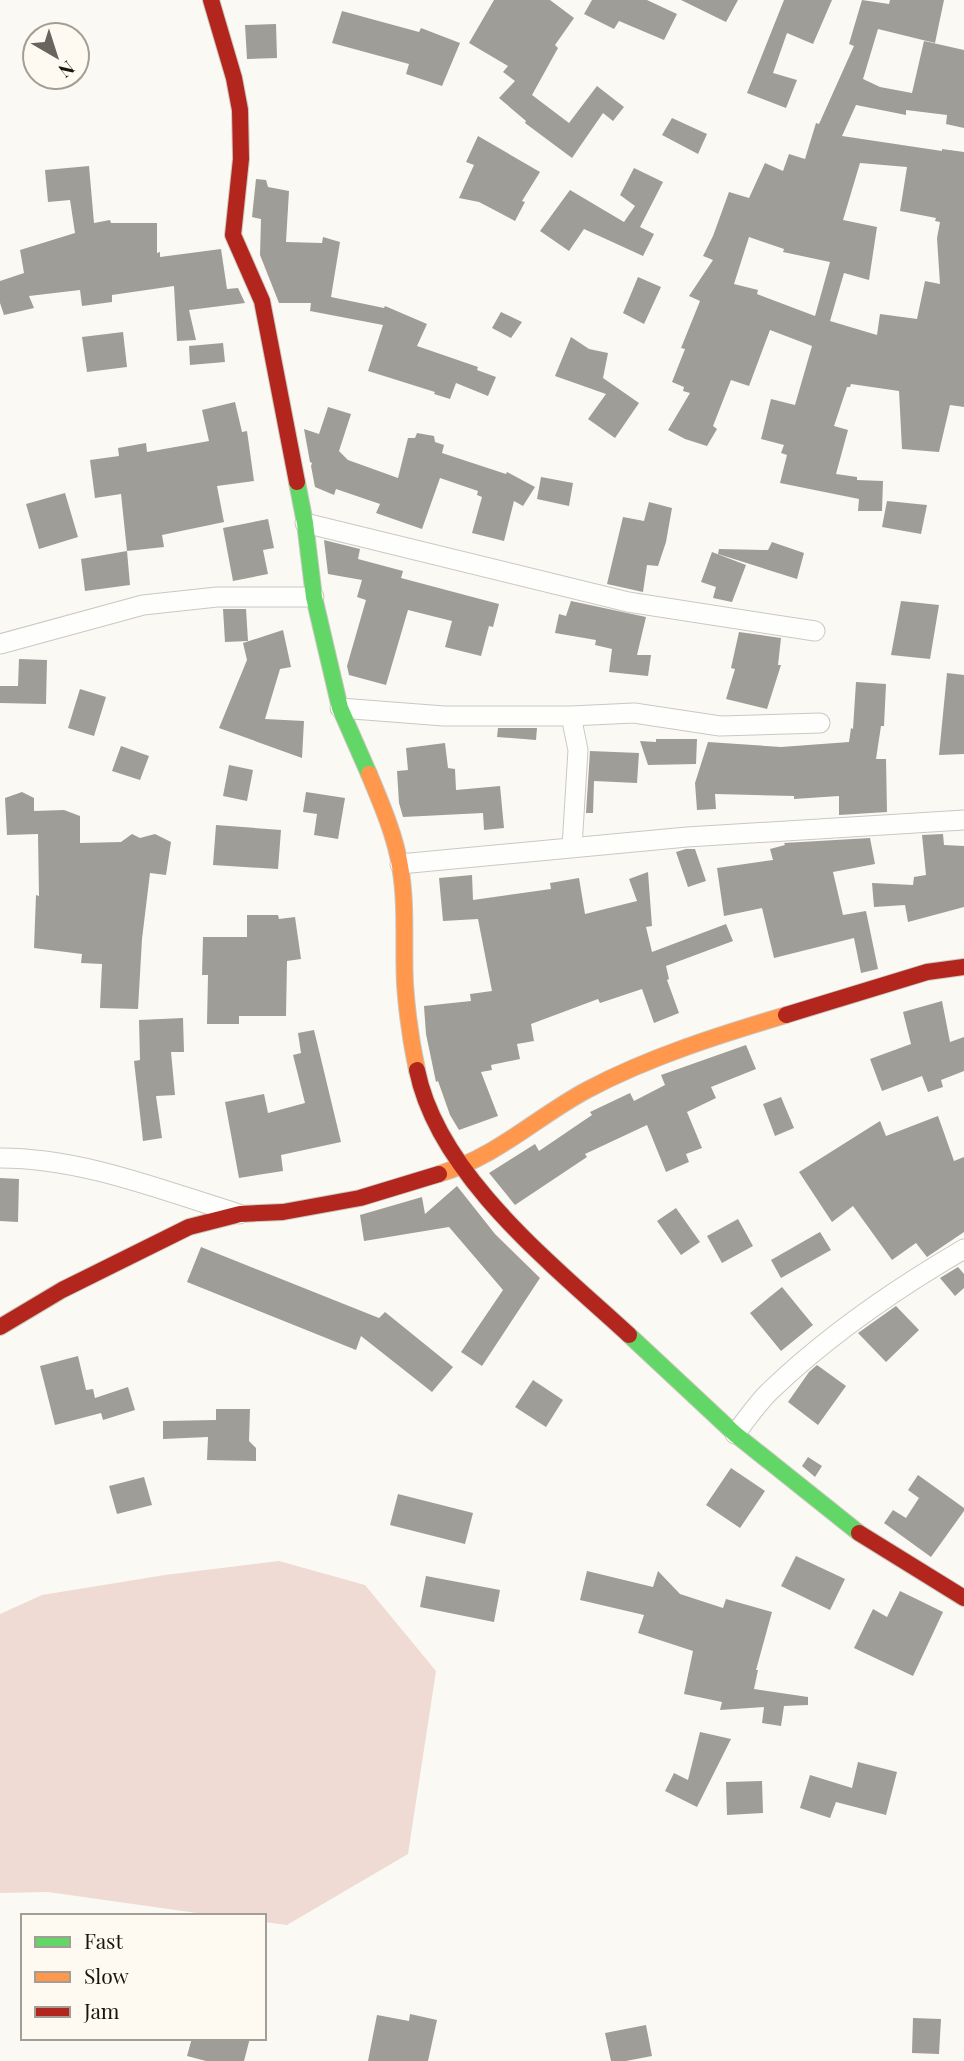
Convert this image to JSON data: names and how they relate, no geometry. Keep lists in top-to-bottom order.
{
  "legend": ["Fast", "Slow", "Jam"],
  "north": "bottom right"
}
